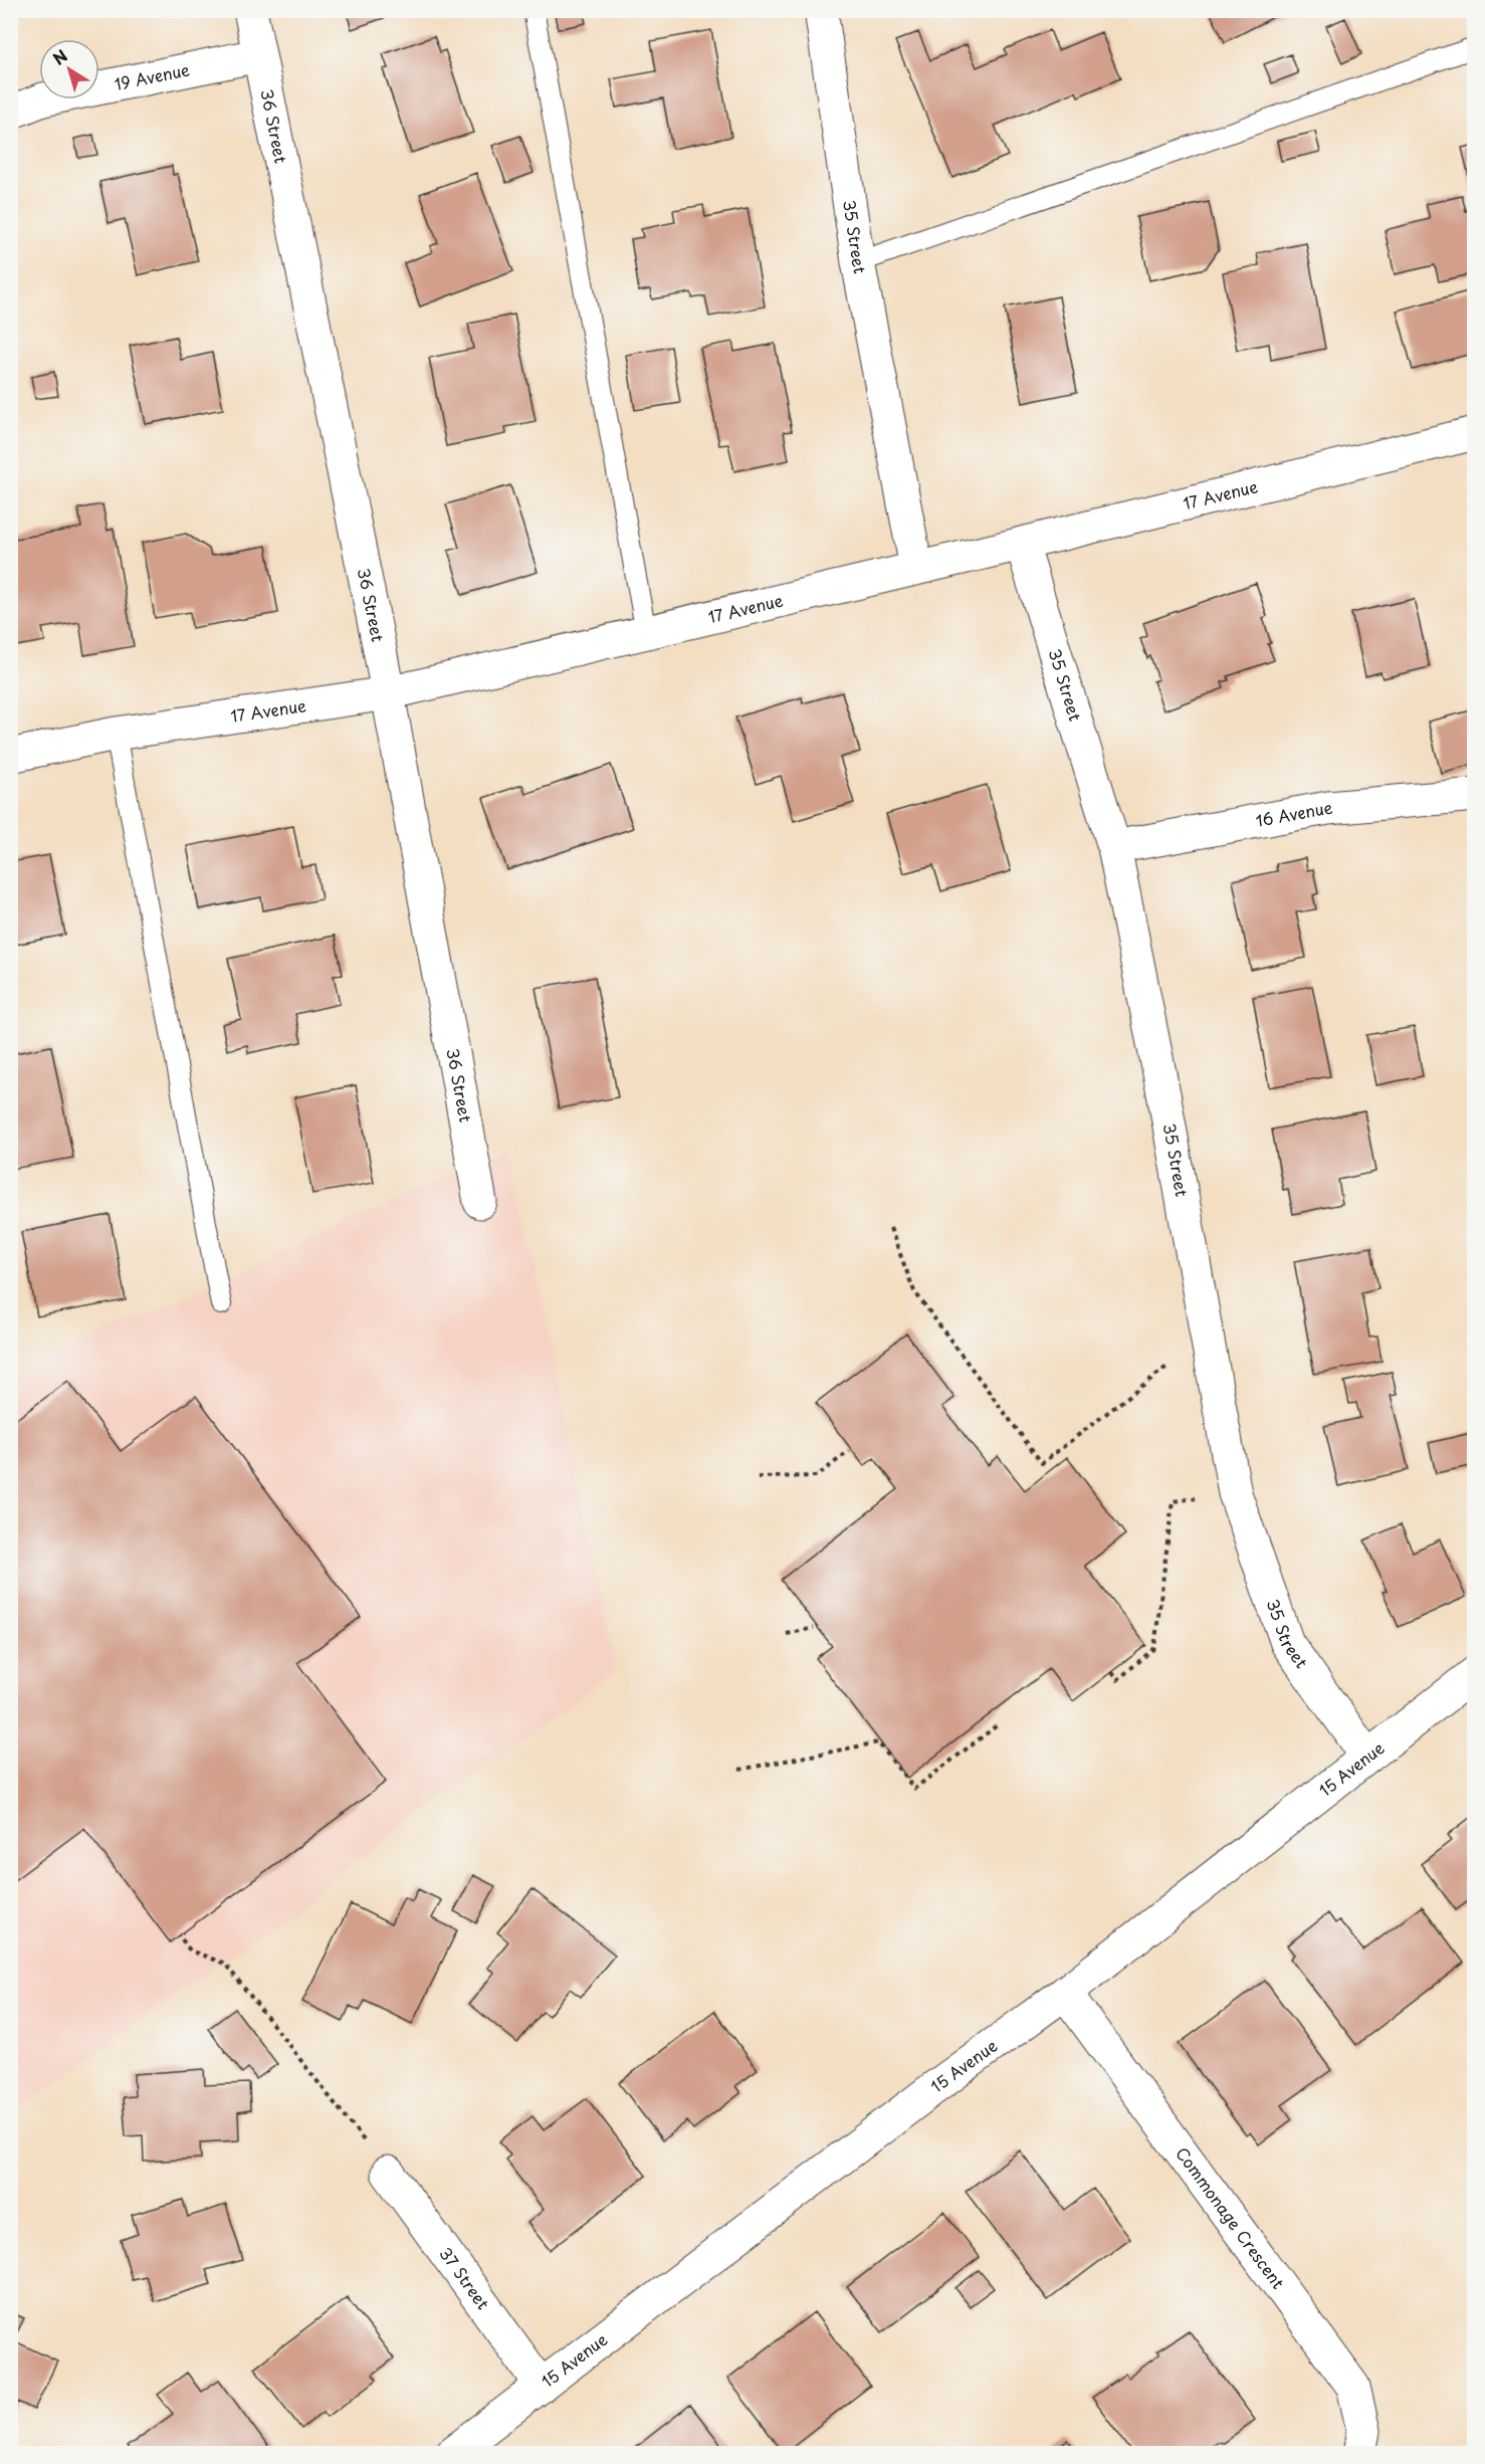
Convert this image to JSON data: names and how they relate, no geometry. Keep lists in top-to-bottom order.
{
  "streets": {
    "street": [
      "19 Avenue",
      "36 Street",
      "35 Street",
      "17 Avenue",
      "16 Avenue",
      "15 Avenue",
      "Commonage Crescent",
      "37 Street"
    ]
  },
  "crossings": [
    ["19 Avenue", "36 Street"],
    ["36 Street", "17 Avenue"],
    ["35 Street", "17 Avenue"],
    ["35 Street", "16 Avenue"],
    ["35 Street", "15 Avenue"],
    ["15 Avenue", "Commonage Crescent"],
    ["15 Avenue", "37 Street"]
  ],
  "north": "top left"
}
